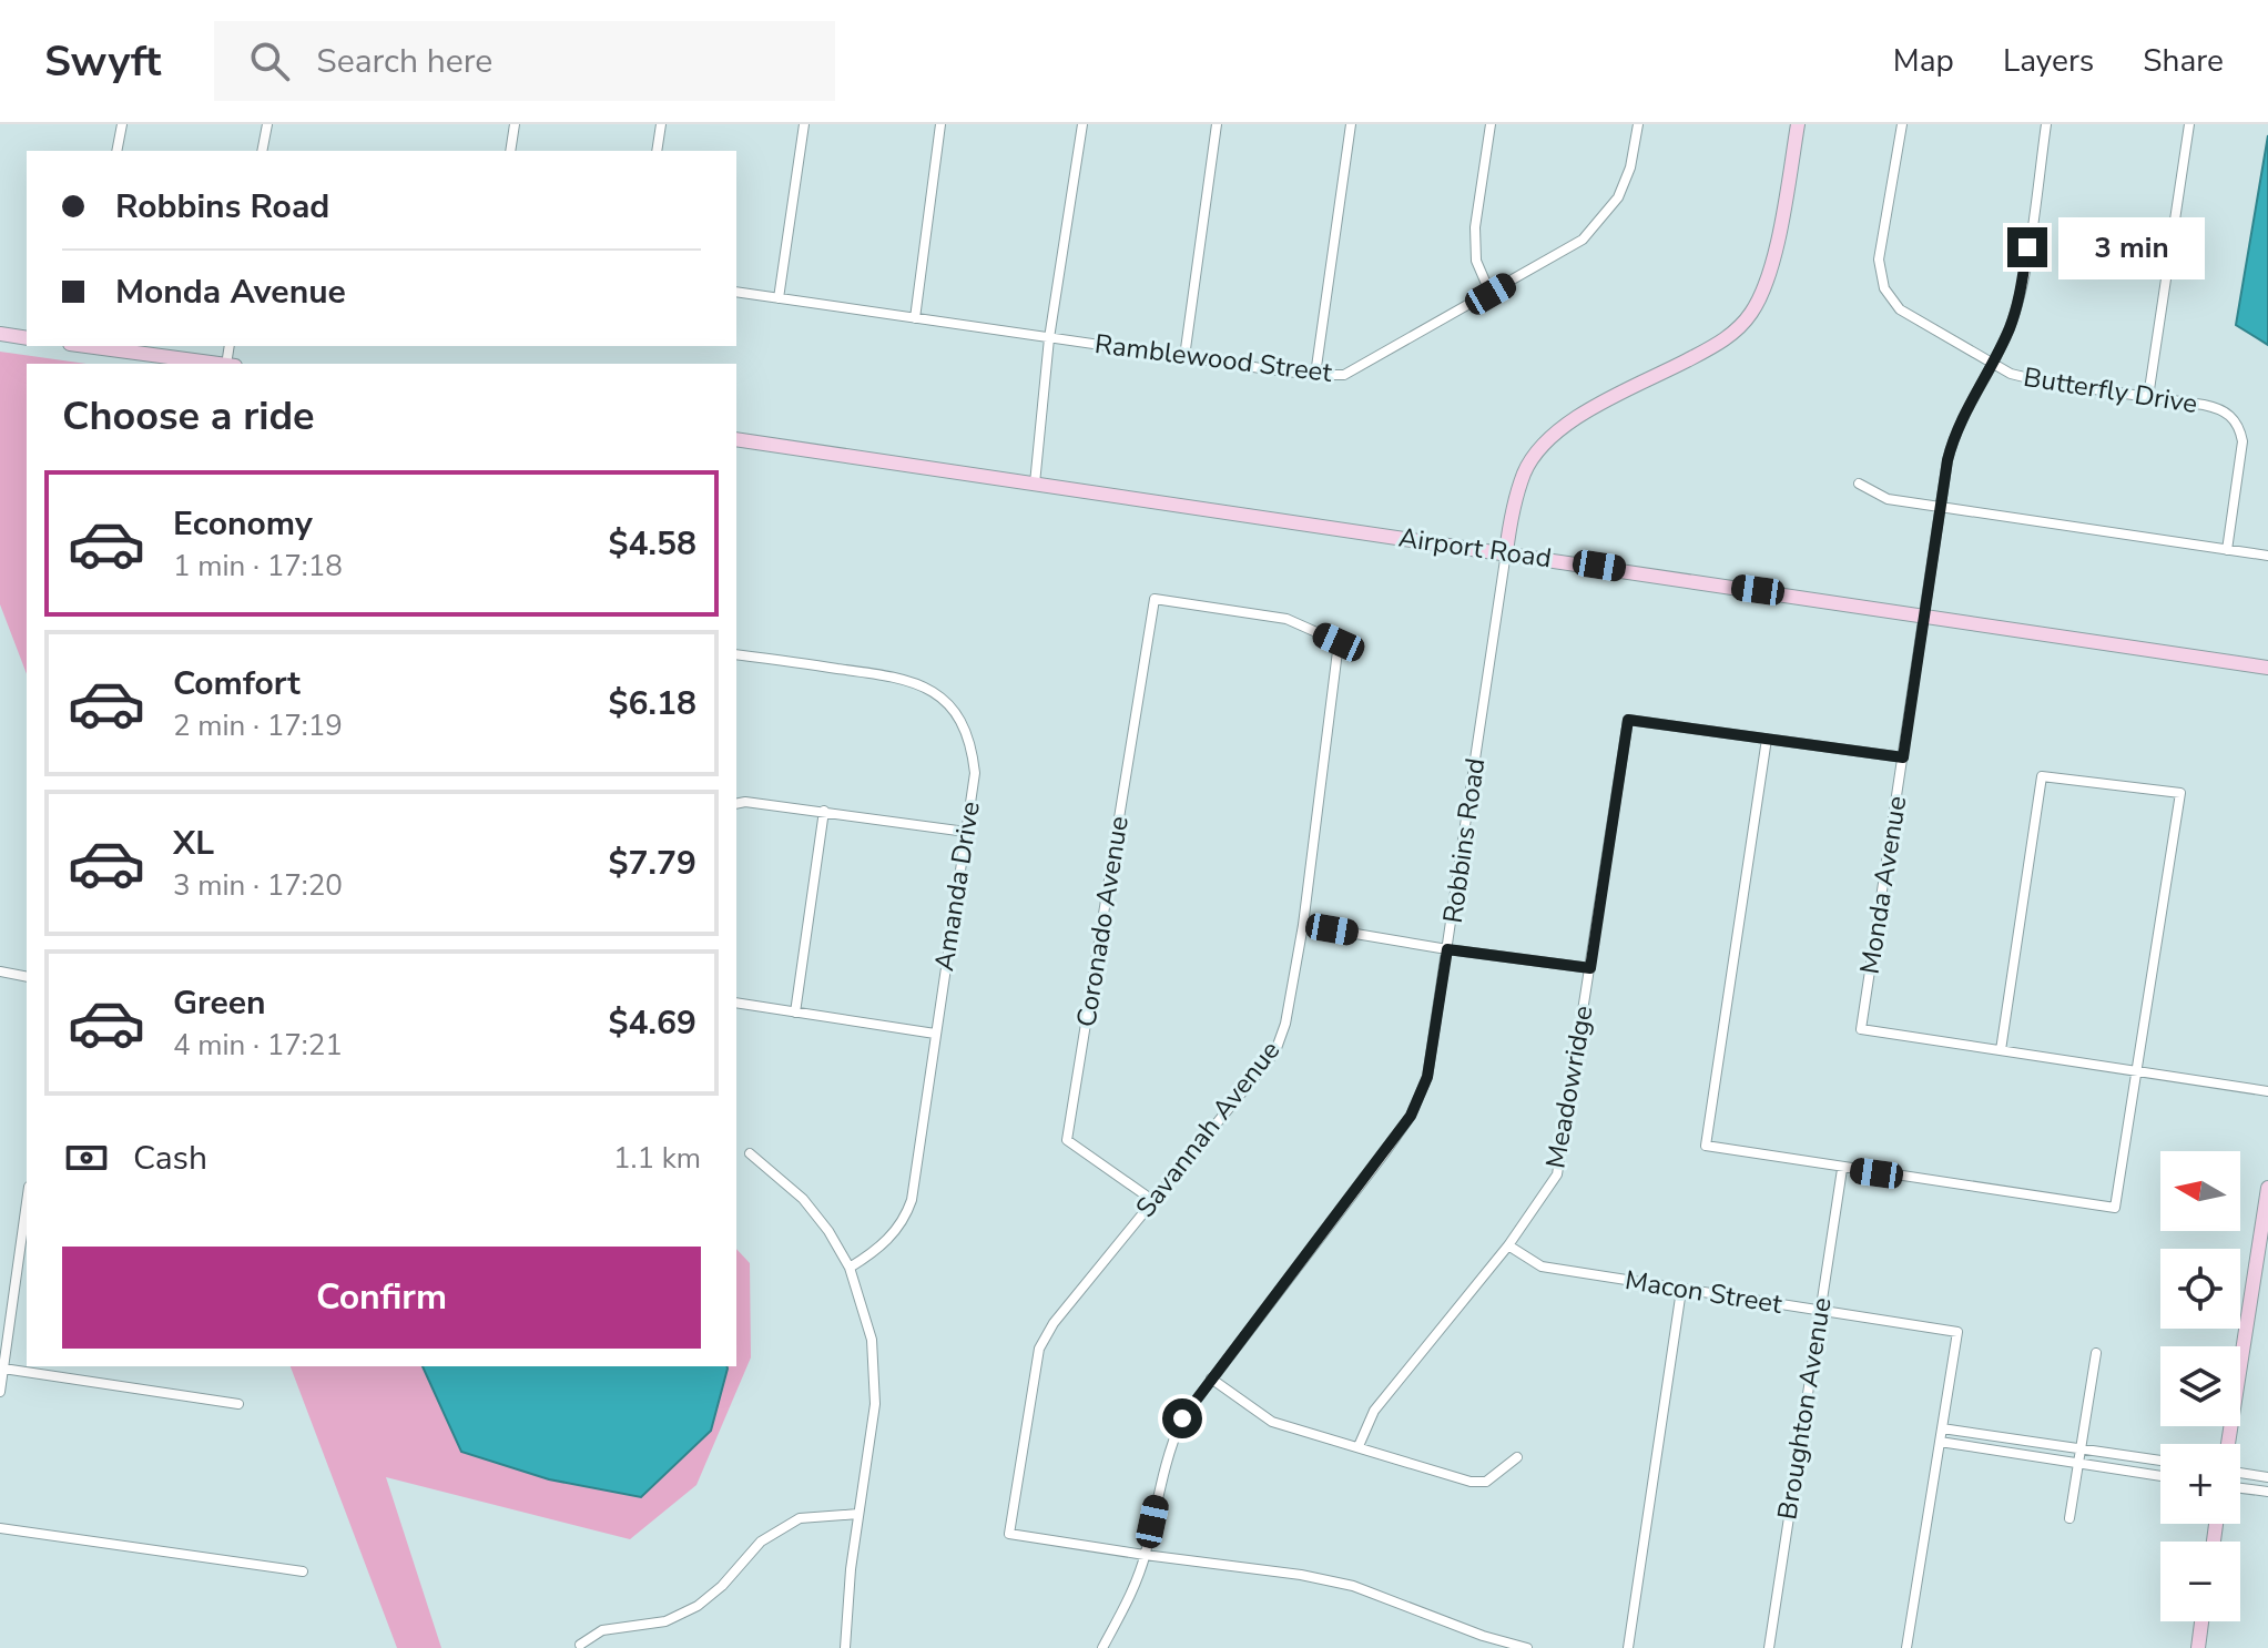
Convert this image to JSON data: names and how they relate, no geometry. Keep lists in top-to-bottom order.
{
  "streets": {
    "main road": ["Airport Road", "Robbins Road"],
    "street": [
      "Ramblewood Street",
      "Butterfly Drive",
      "Monda Avenue",
      "Amanda Drive",
      "Coronado Avenue",
      "Meadowridge",
      "Savannah Avenue",
      "Macon Street",
      "Broughton Avenue"
    ]
  },
  "crossings": [
    ["Butterfly Drive", "Monda Avenue"],
    ["Airport Road", "Robbins Road"],
    ["Airport Road", "Monda Avenue"],
    ["Robbins Road", "Savannah Avenue"],
    ["Coronado Avenue", "Savannah Avenue"],
    ["Meadowridge", "Macon Street"],
    ["Macon Street", "Broughton Avenue"]
  ],
  "north": "left",
  "page": {
    "header": "Swyft",
    "search": "Search here",
    "nav": ["Map", "Layers", "Share"],
    "banner": ["Robbins Road", "Monda Avenue"],
    "bubble": "3 min",
    "heading": "Choose a ride",
    "list": [
      {
        "name": "Economy",
        "note": "1 min · 17:18",
        "value": "$4.58"
      },
      {
        "name": "Comfort",
        "note": "2 min · 17:19",
        "value": "$6.18"
      },
      {
        "name": "XL",
        "note": "3 min · 17:20",
        "value": "$7.79"
      },
      {
        "name": "Green",
        "note": "4 min · 17:21",
        "value": "$4.69"
      }
    ],
    "pay": ["Cash", "1.1 km"],
    "map_buttons": ["+", "−"],
    "buttons": "Confirm"
  }
}
